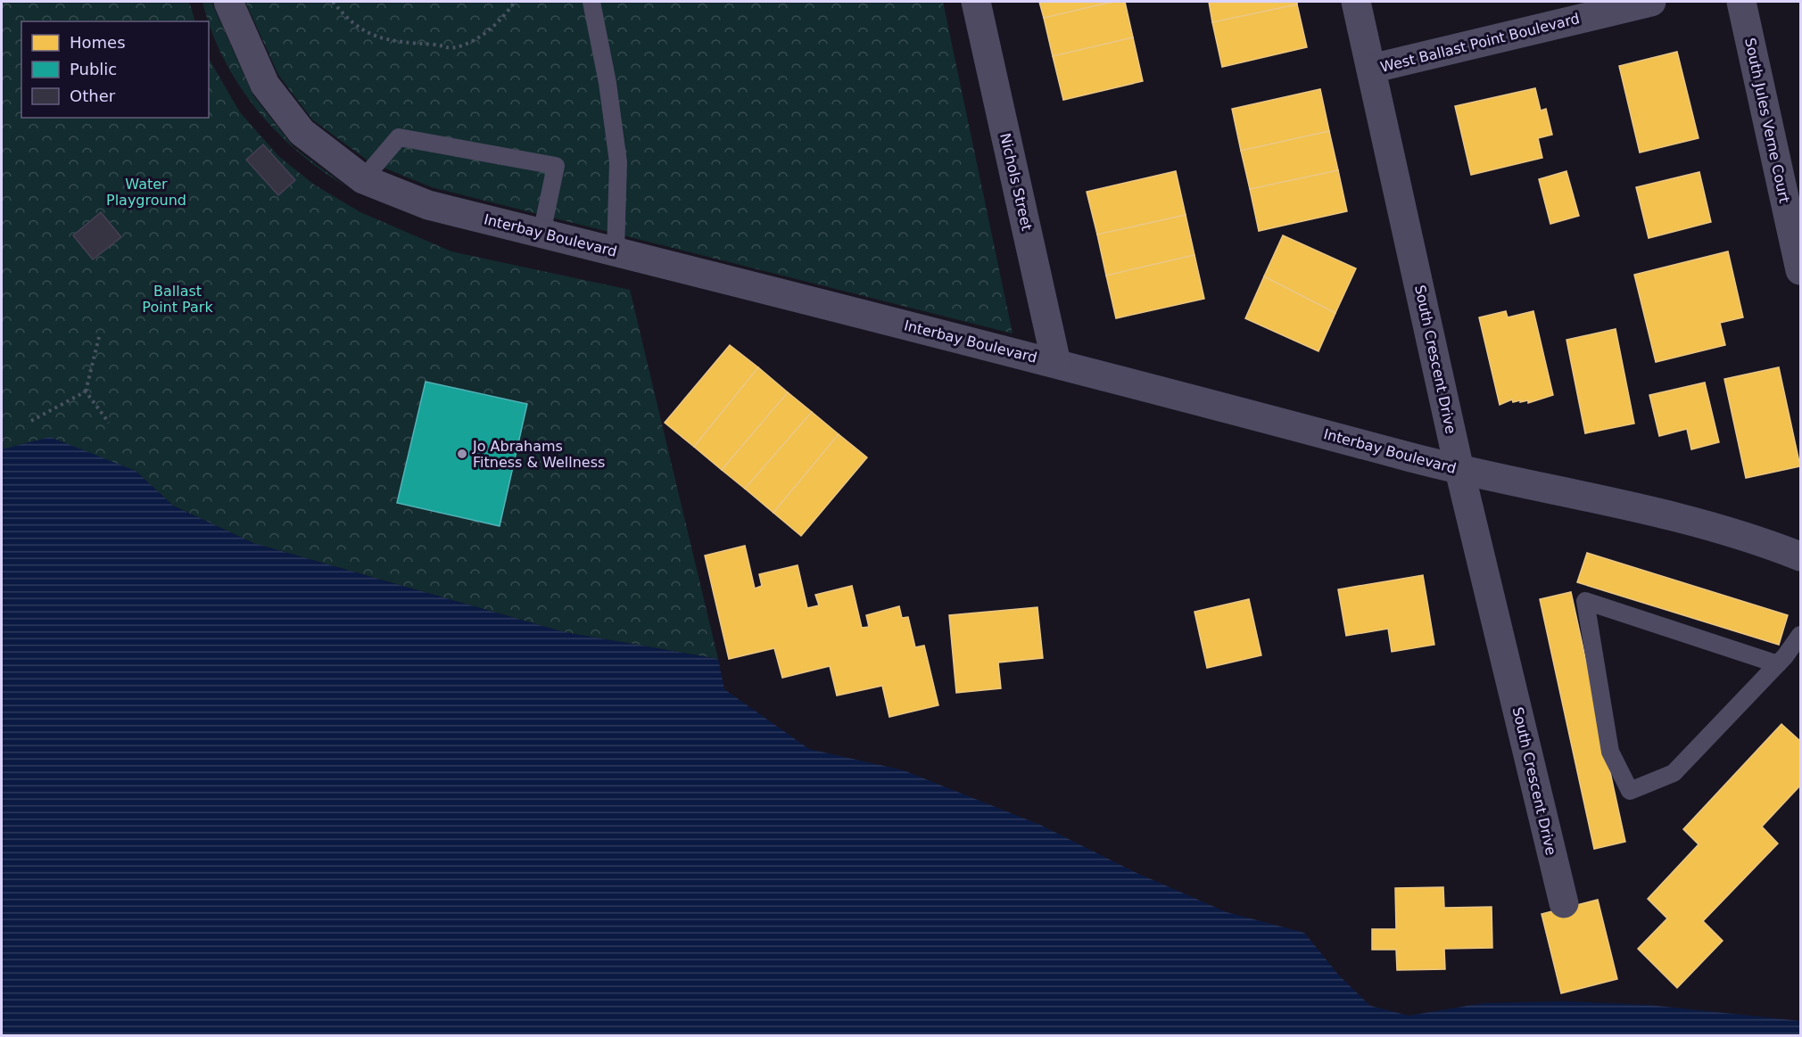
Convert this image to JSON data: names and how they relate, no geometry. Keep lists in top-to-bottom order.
{
  "streets": {
    "street": [
      "West Ballast Point Boulevard",
      "South Jules Verne Court",
      "Nichols Street",
      "Interbay Boulevard",
      "South Crescent Drive"
    ]
  },
  "crossings": [
    ["West Ballast Point Boulevard", "South Crescent Drive"],
    ["Nichols Street", "Interbay Boulevard"],
    ["Interbay Boulevard", "South Crescent Drive"]
  ],
  "parks": ["Water Playground", "Ballast Point Park"],
  "places": ["Jo Abrahams Fitness & Wellness"],
  "legend": ["Homes", "Public", "Other"]
}
